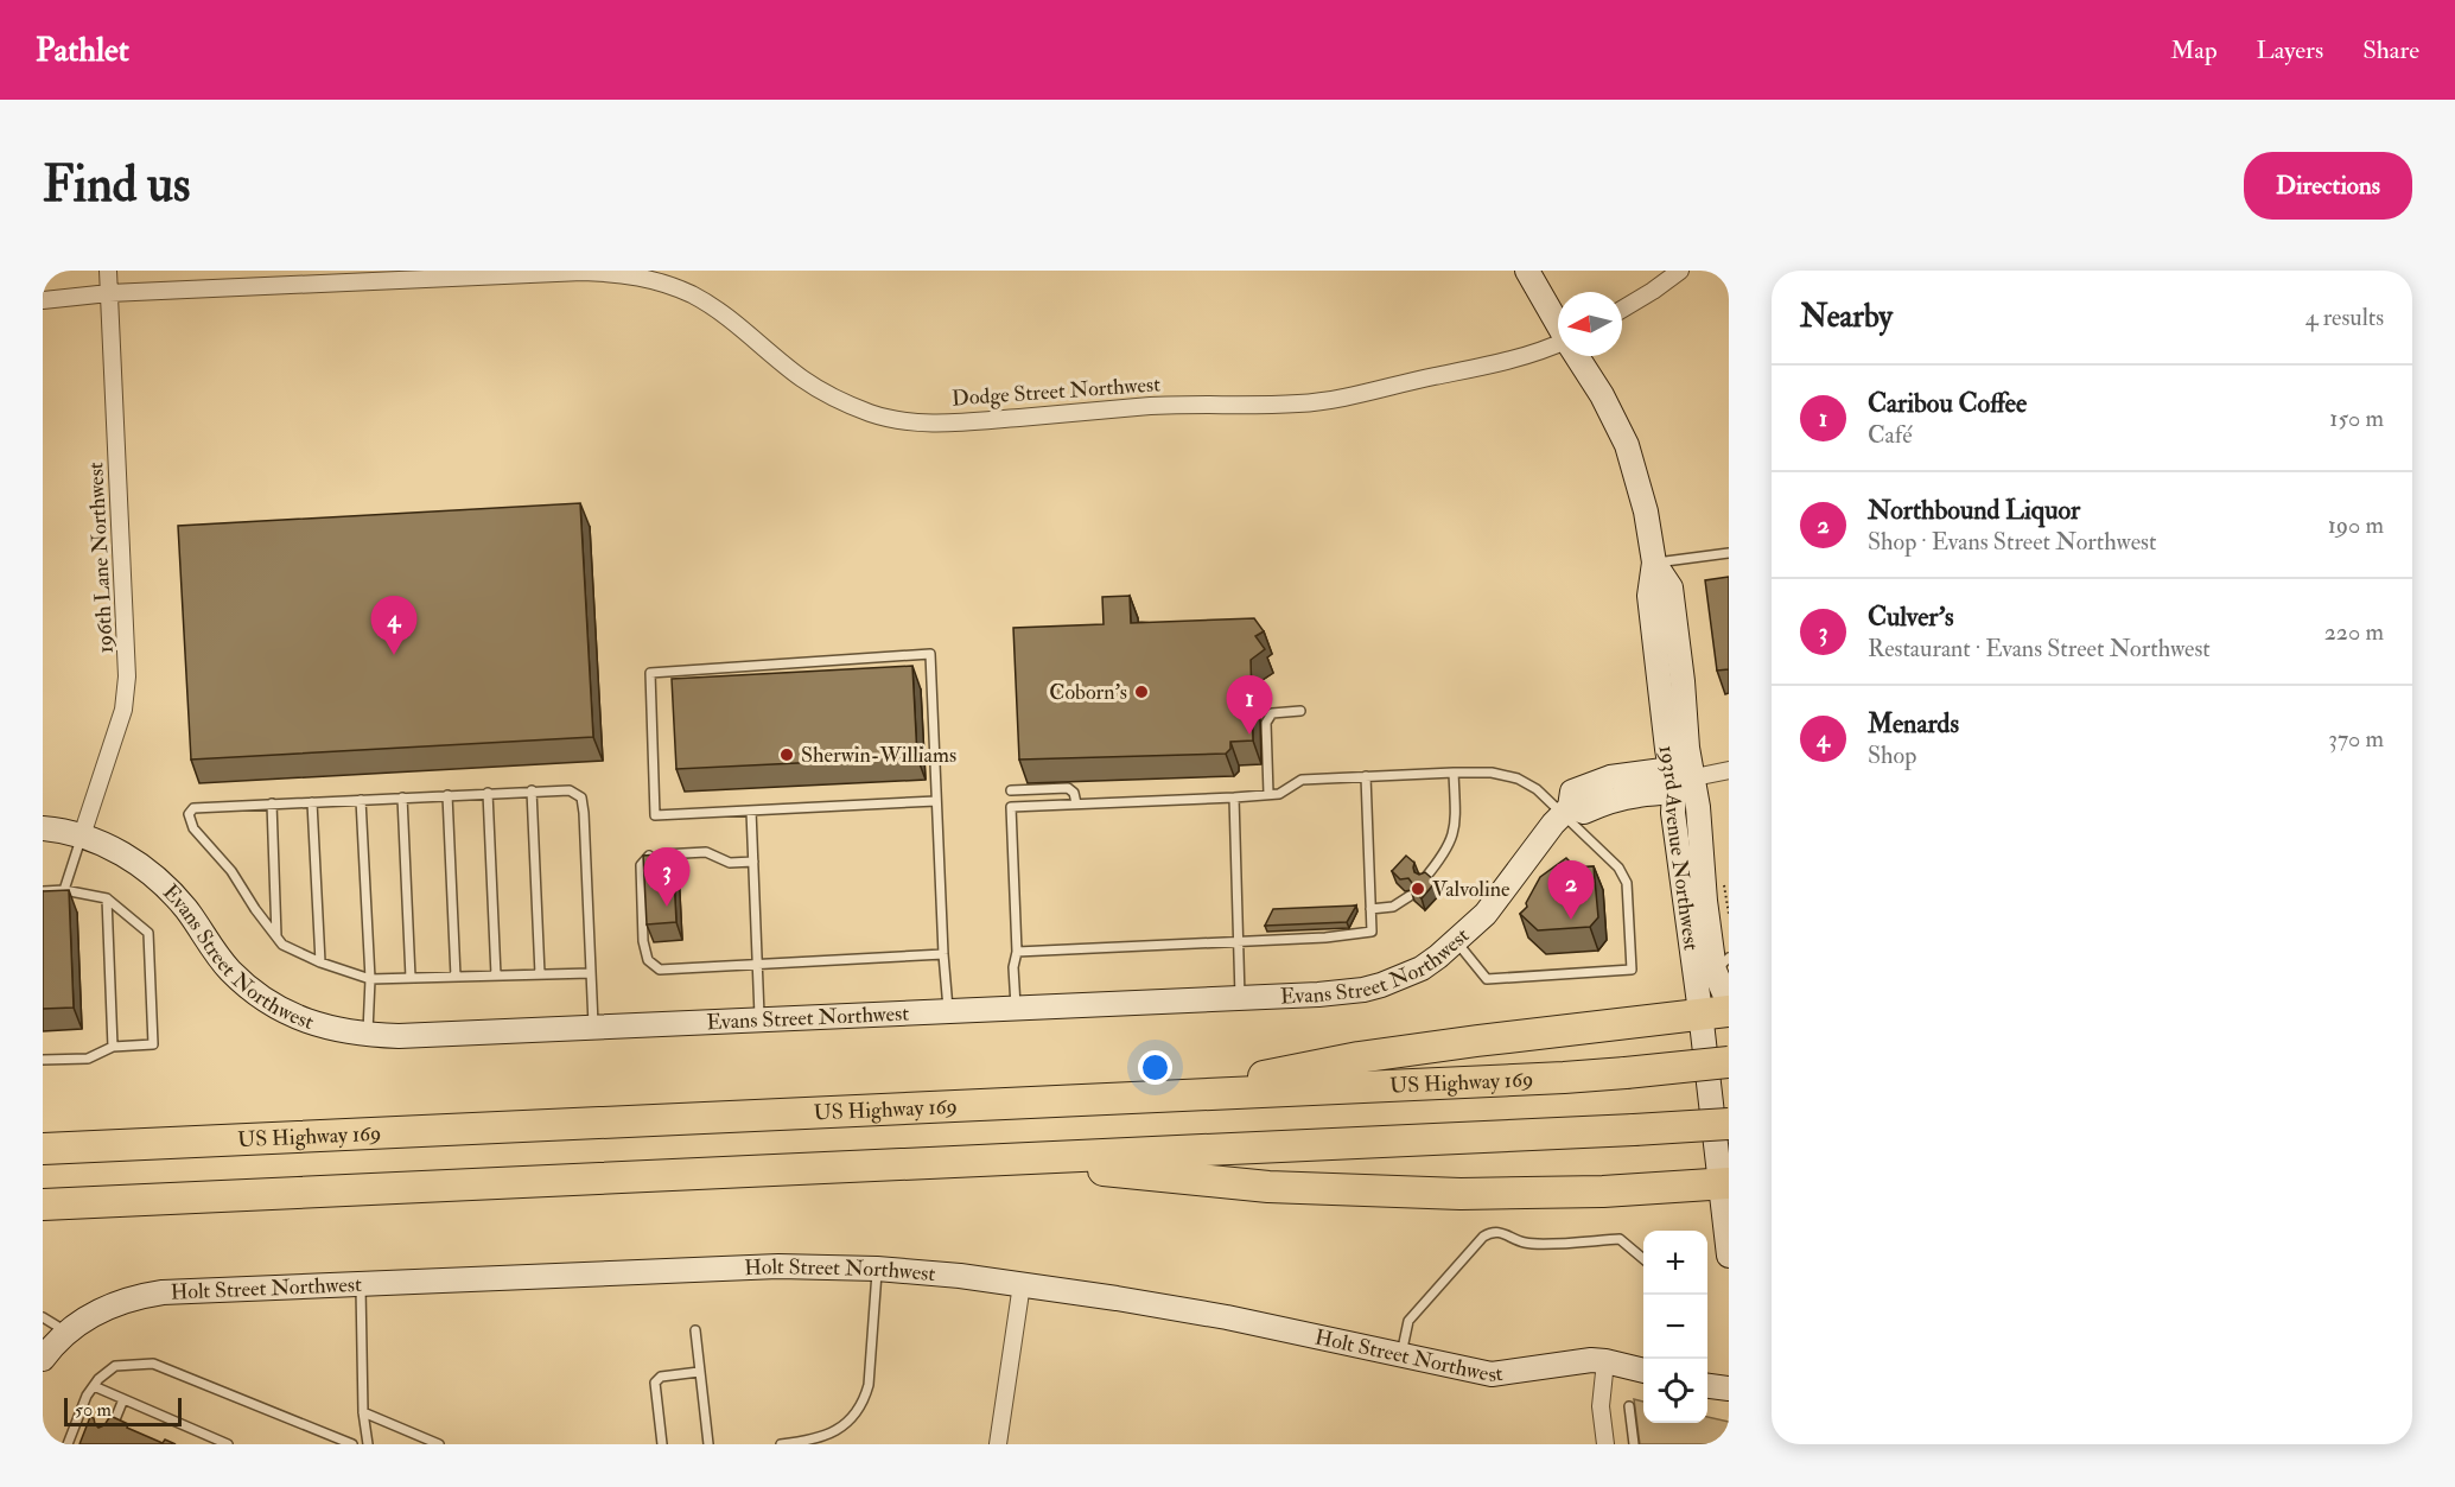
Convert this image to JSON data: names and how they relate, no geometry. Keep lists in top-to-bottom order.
{
  "streets": {
    "highway": ["US Highway 169"],
    "street": [
      "Dodge Street Northwest",
      "196th Lane Northwest",
      "193rd Avenue Northwest",
      "Evans Street Northwest",
      "Holt Street Northwest"
    ]
  },
  "crossings": [
    ["Dodge Street Northwest", "196th Lane Northwest"],
    ["196th Lane Northwest", "Evans Street Northwest"]
  ],
  "places": ["Coborn's", "Sherwin-Williams", "Valvoline"],
  "scale_bar": "50 m",
  "north": "left",
  "page": {
    "header": "Pathlet",
    "nav": ["Map", "Layers", "Share"],
    "buttons": "Directions",
    "title": "Find us",
    "heading": ["Nearby", "4 results"],
    "list": [
      {
        "mark": "1",
        "name": "Caribou Coffee",
        "note": "Café",
        "value": "150 m"
      },
      {
        "mark": "2",
        "name": "Northbound Liquor",
        "note": "Shop · Evans Street Northwest",
        "value": "190 m"
      },
      {
        "mark": "3",
        "name": "Culver's",
        "note": "Restaurant · Evans Street Northwest",
        "value": "220 m"
      },
      {
        "mark": "4",
        "name": "Menards",
        "note": "Shop",
        "value": "370 m"
      }
    ],
    "pins": [
      "4",
      "1",
      "3",
      "2"
    ],
    "map_buttons": ["+", "−"],
    "scale": "50 m"
  }
}
